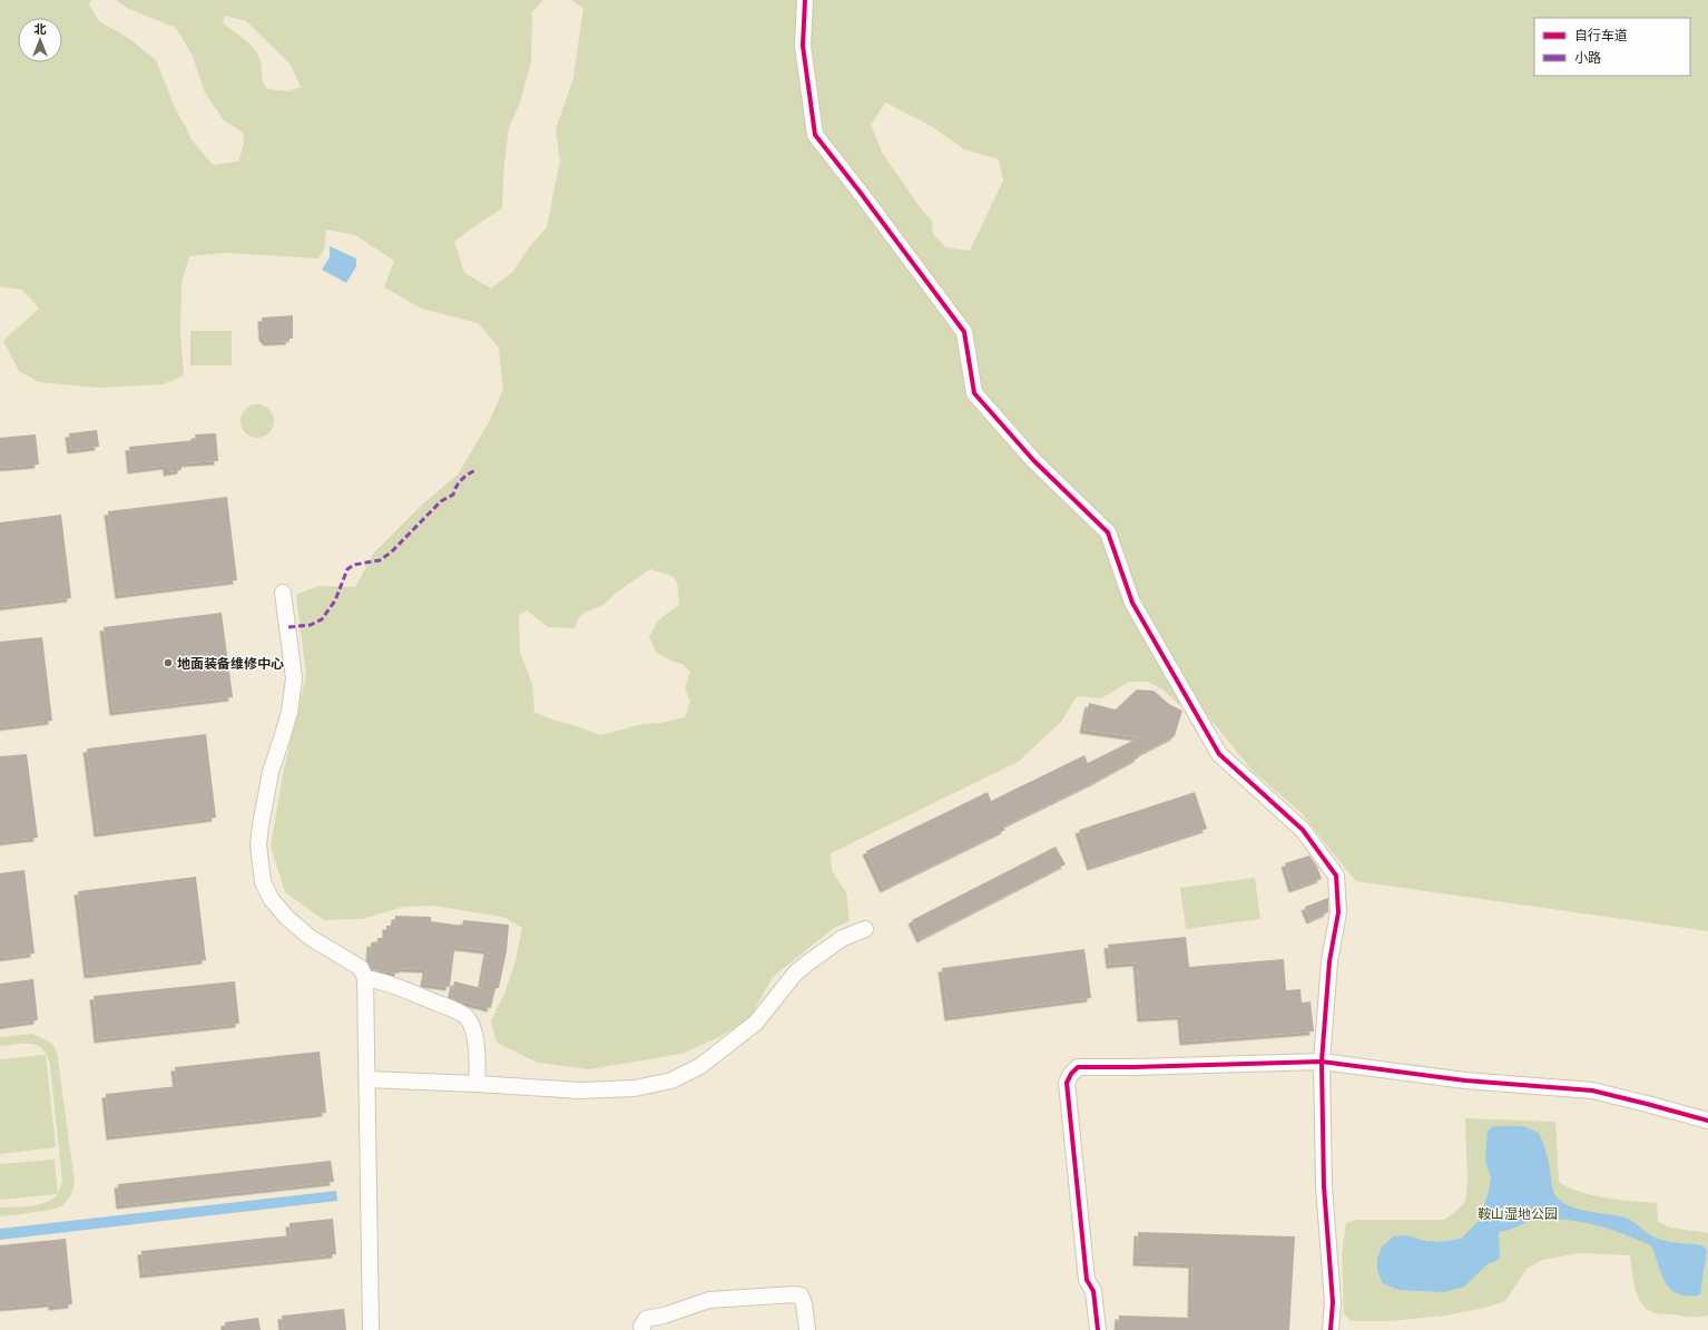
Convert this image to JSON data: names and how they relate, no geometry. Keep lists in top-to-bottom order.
{
  "parks": ["鞍山湿地公园"],
  "places": ["地面装备维修中心"],
  "legend": ["自行车道", "小路"],
  "north": "top"
}
